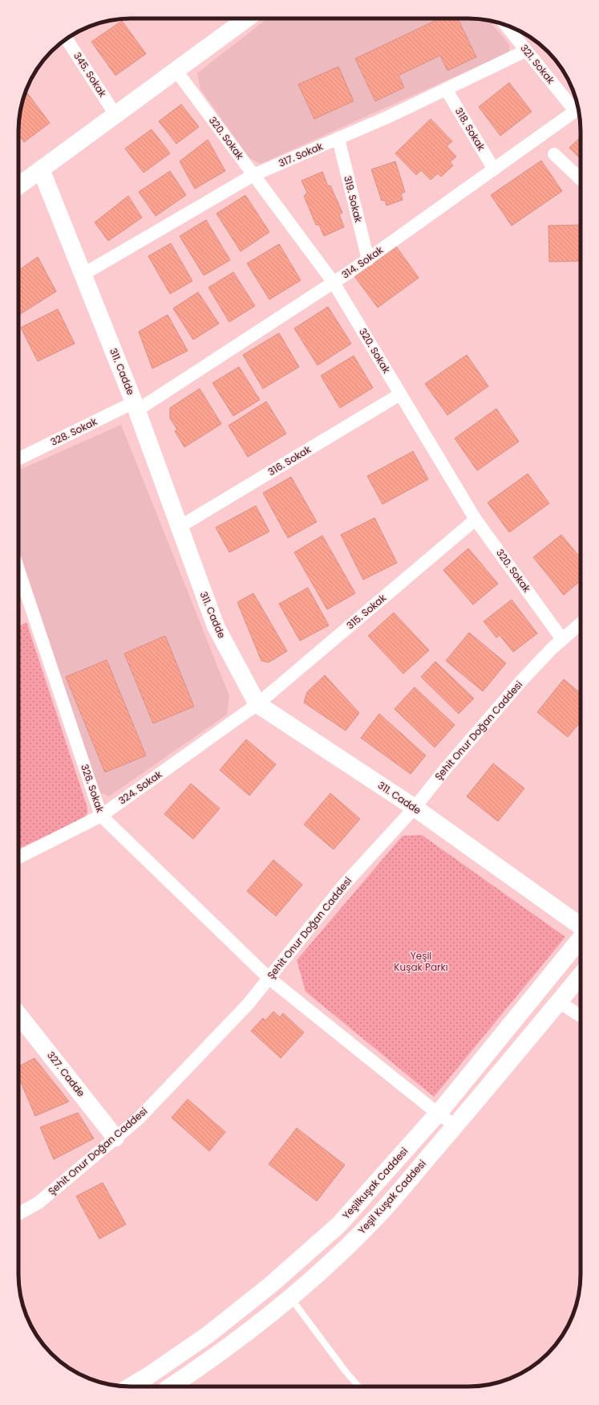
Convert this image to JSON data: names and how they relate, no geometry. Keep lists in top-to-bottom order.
{
  "streets": {
    "street": [
      "321. Sokak",
      "345. Sokak",
      "318. Sokak",
      "320. Sokak",
      "317. Sokak",
      "319. Sokak",
      "314. Sokak",
      "311. Cadde",
      "328. Sokak",
      "316. Sokak",
      "315. Sokak",
      "Şehit Onur Doğan Caddesi",
      "324. Sokak",
      "326. Sokak",
      "327. Cadde",
      "Yeşilkuşak Caddesi",
      "Yeşil Kuşak Caddesi"
    ]
  },
  "crossings": [
    ["321. Sokak", "317. Sokak"],
    ["321. Sokak", "314. Sokak"],
    ["318. Sokak", "317. Sokak"],
    ["318. Sokak", "314. Sokak"],
    ["320. Sokak", "317. Sokak"],
    ["320. Sokak", "314. Sokak"],
    ["320. Sokak", "316. Sokak"],
    ["320. Sokak", "315. Sokak"],
    ["320. Sokak", "Şehit Onur Doğan Caddesi"],
    ["317. Sokak", "319. Sokak"],
    ["317. Sokak", "311. Cadde"],
    ["319. Sokak", "314. Sokak"],
    ["314. Sokak", "311. Cadde"],
    ["314. Sokak", "328. Sokak"],
    ["311. Cadde", "328. Sokak"],
    ["311. Cadde", "316. Sokak"],
    ["311. Cadde", "315. Sokak"],
    ["311. Cadde", "Şehit Onur Doğan Caddesi"],
    ["311. Cadde", "324. Sokak"],
    ["315. Sokak", "324. Sokak"],
    ["Şehit Onur Doğan Caddesi", "326. Sokak"],
    ["Şehit Onur Doğan Caddesi", "327. Cadde"],
    ["324. Sokak", "326. Sokak"],
    ["326. Sokak", "Yeşilkuşak Caddesi"],
    ["326. Sokak", "Yeşil Kuşak Caddesi"]
  ],
  "parks": ["Yeşil Kuşak Parkı"]
}
